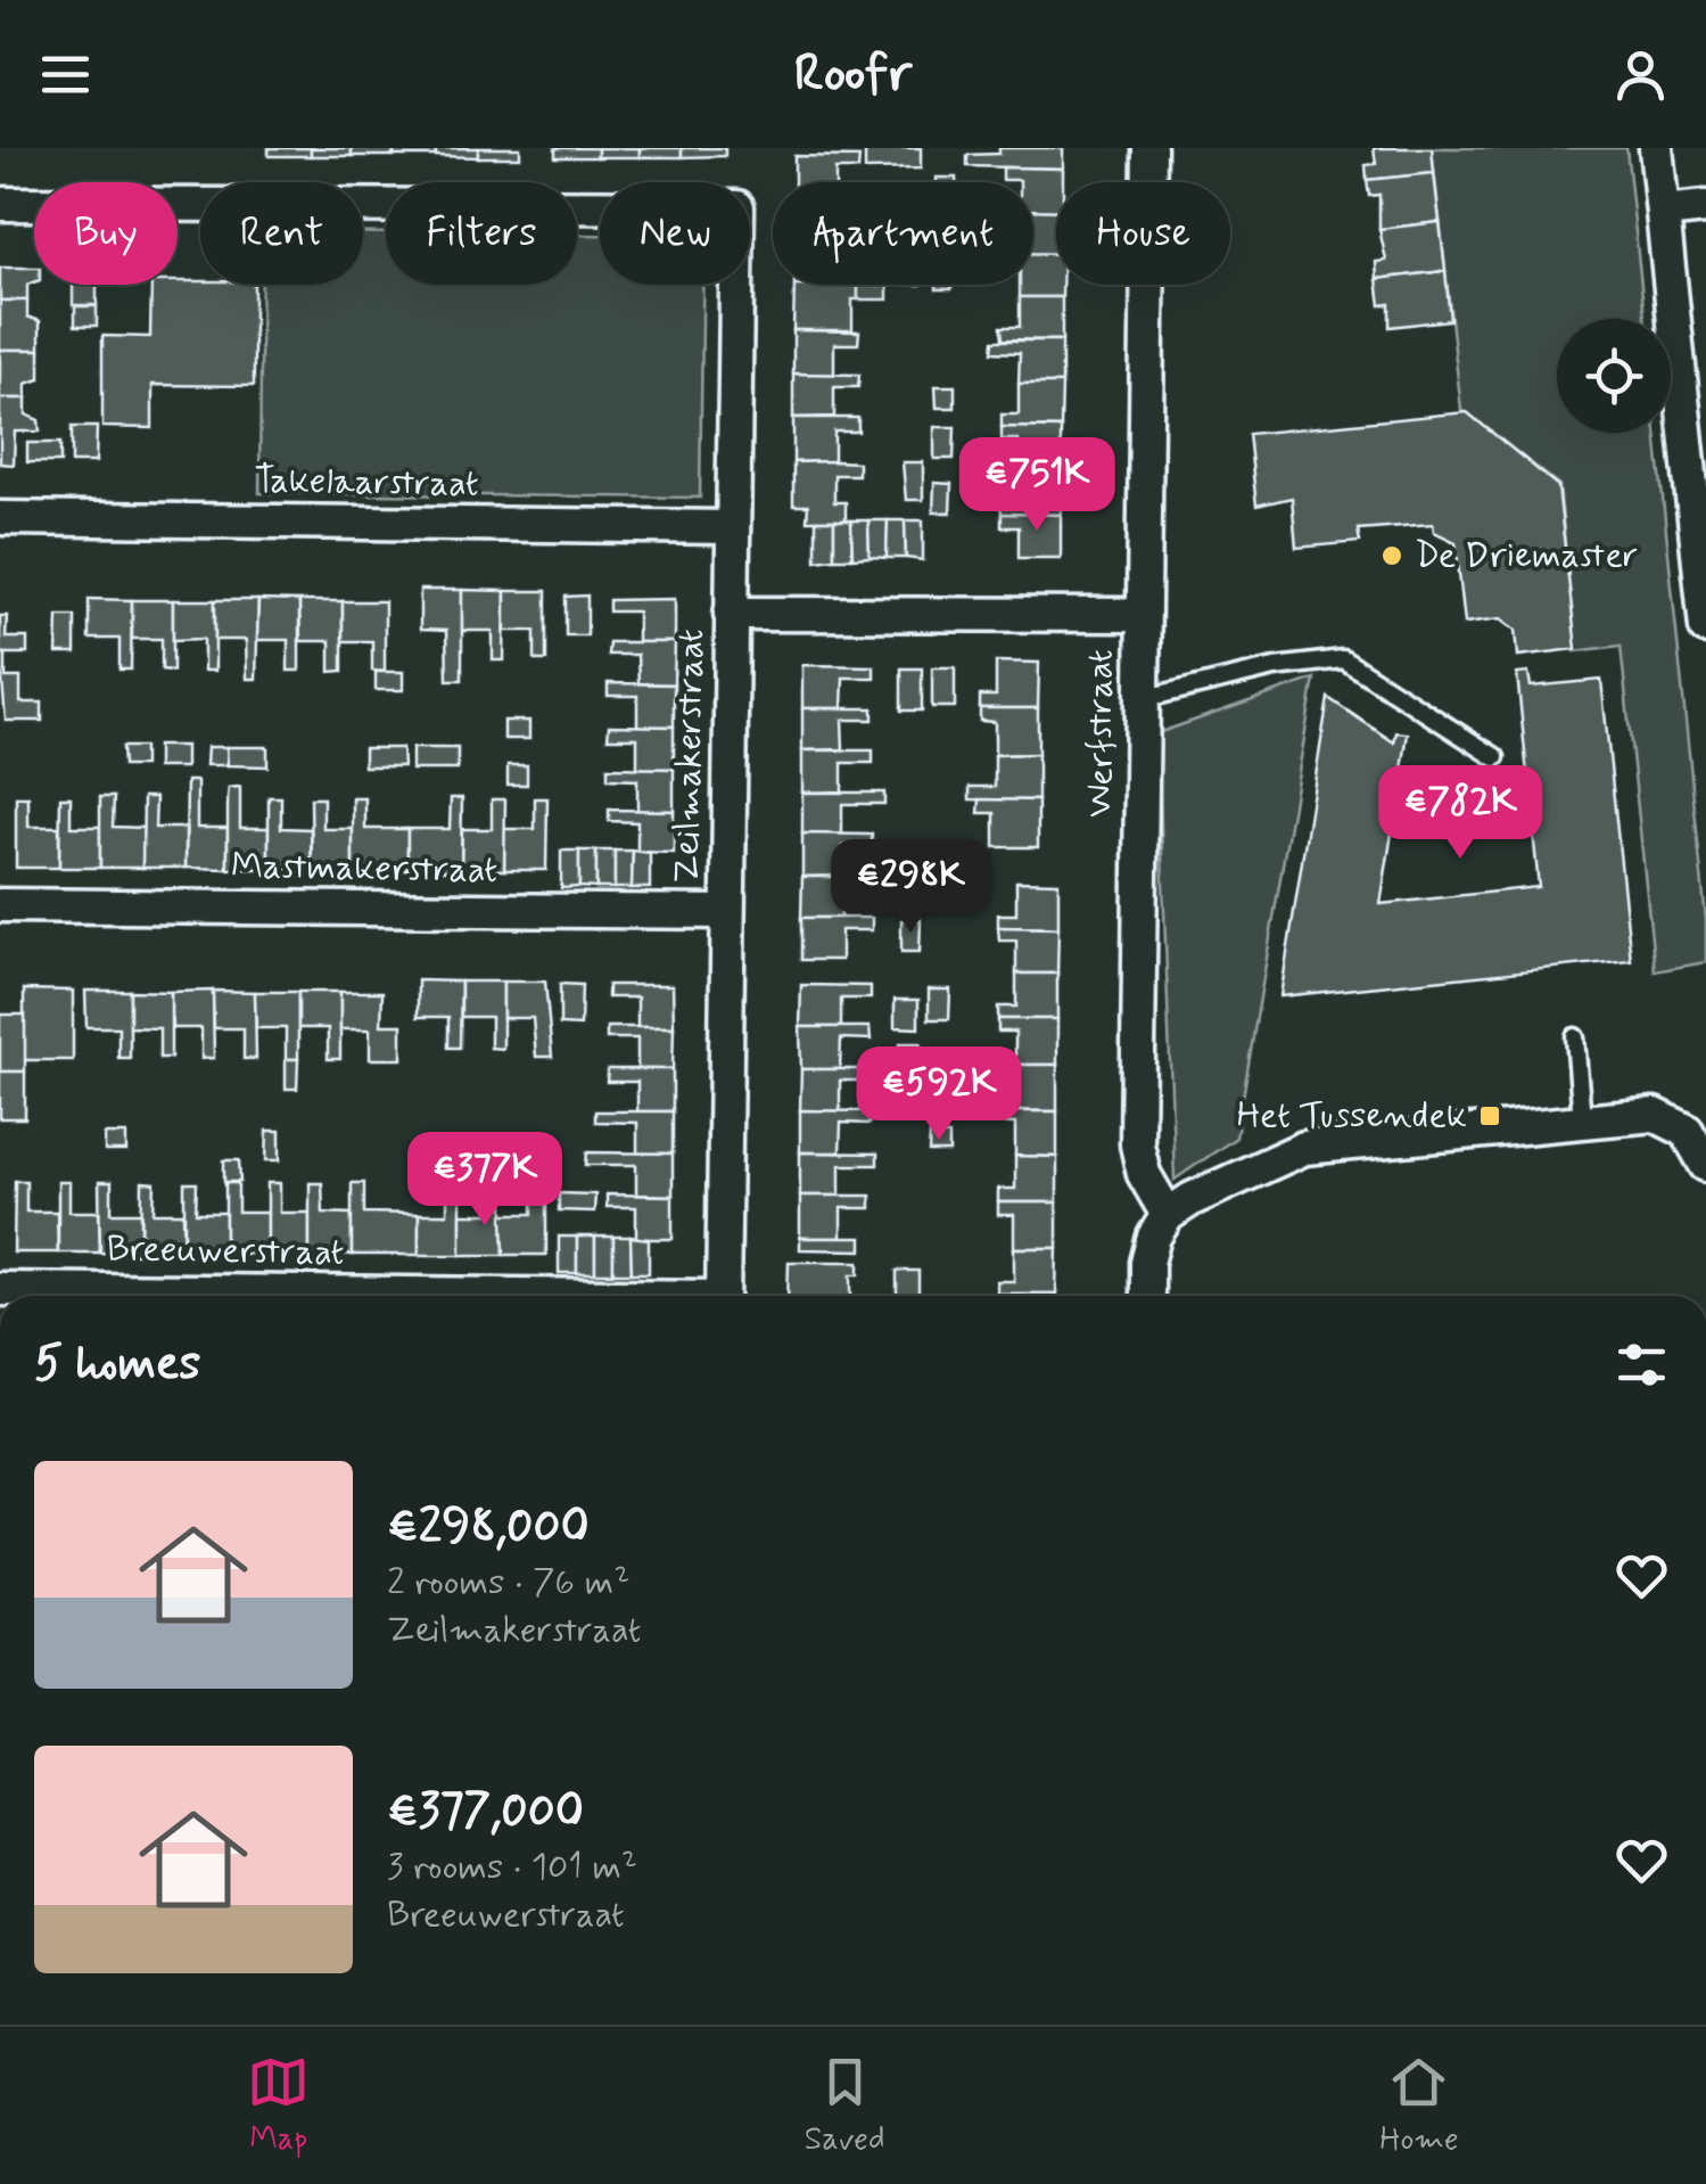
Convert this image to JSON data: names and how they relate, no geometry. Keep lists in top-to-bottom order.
{
  "streets": {
    "street": [
      "Takelaarstraat",
      "Werfstraat",
      "Zeilmakerstraat",
      "Mastmakerstraat",
      "Breeuwerstraat"
    ]
  },
  "crossings": [
    ["Takelaarstraat", "Zeilmakerstraat"],
    ["Zeilmakerstraat", "Mastmakerstraat"]
  ],
  "places": {
    "other": ["De Driemaster"],
    "transit": ["Het Tussendek"]
  },
  "page": {
    "header": "Roofr",
    "chip": [
      "Buy",
      "Rent",
      "Filters",
      "New",
      "Apartment",
      "House"
    ],
    "price": [
      "€751K",
      "€782K",
      "€298K",
      "€592K",
      "€377K"
    ],
    "heading": "5 homes",
    "list": [
      {
        "name": "€298,000",
        "note": "2 rooms · 76 m² · Zeilmakerstraat"
      },
      {
        "name": "€377,000",
        "note": "3 rooms · 101 m² · Breeuwerstraat"
      }
    ],
    "tabs": ["Map", "Saved", "Home"]
  }
}
